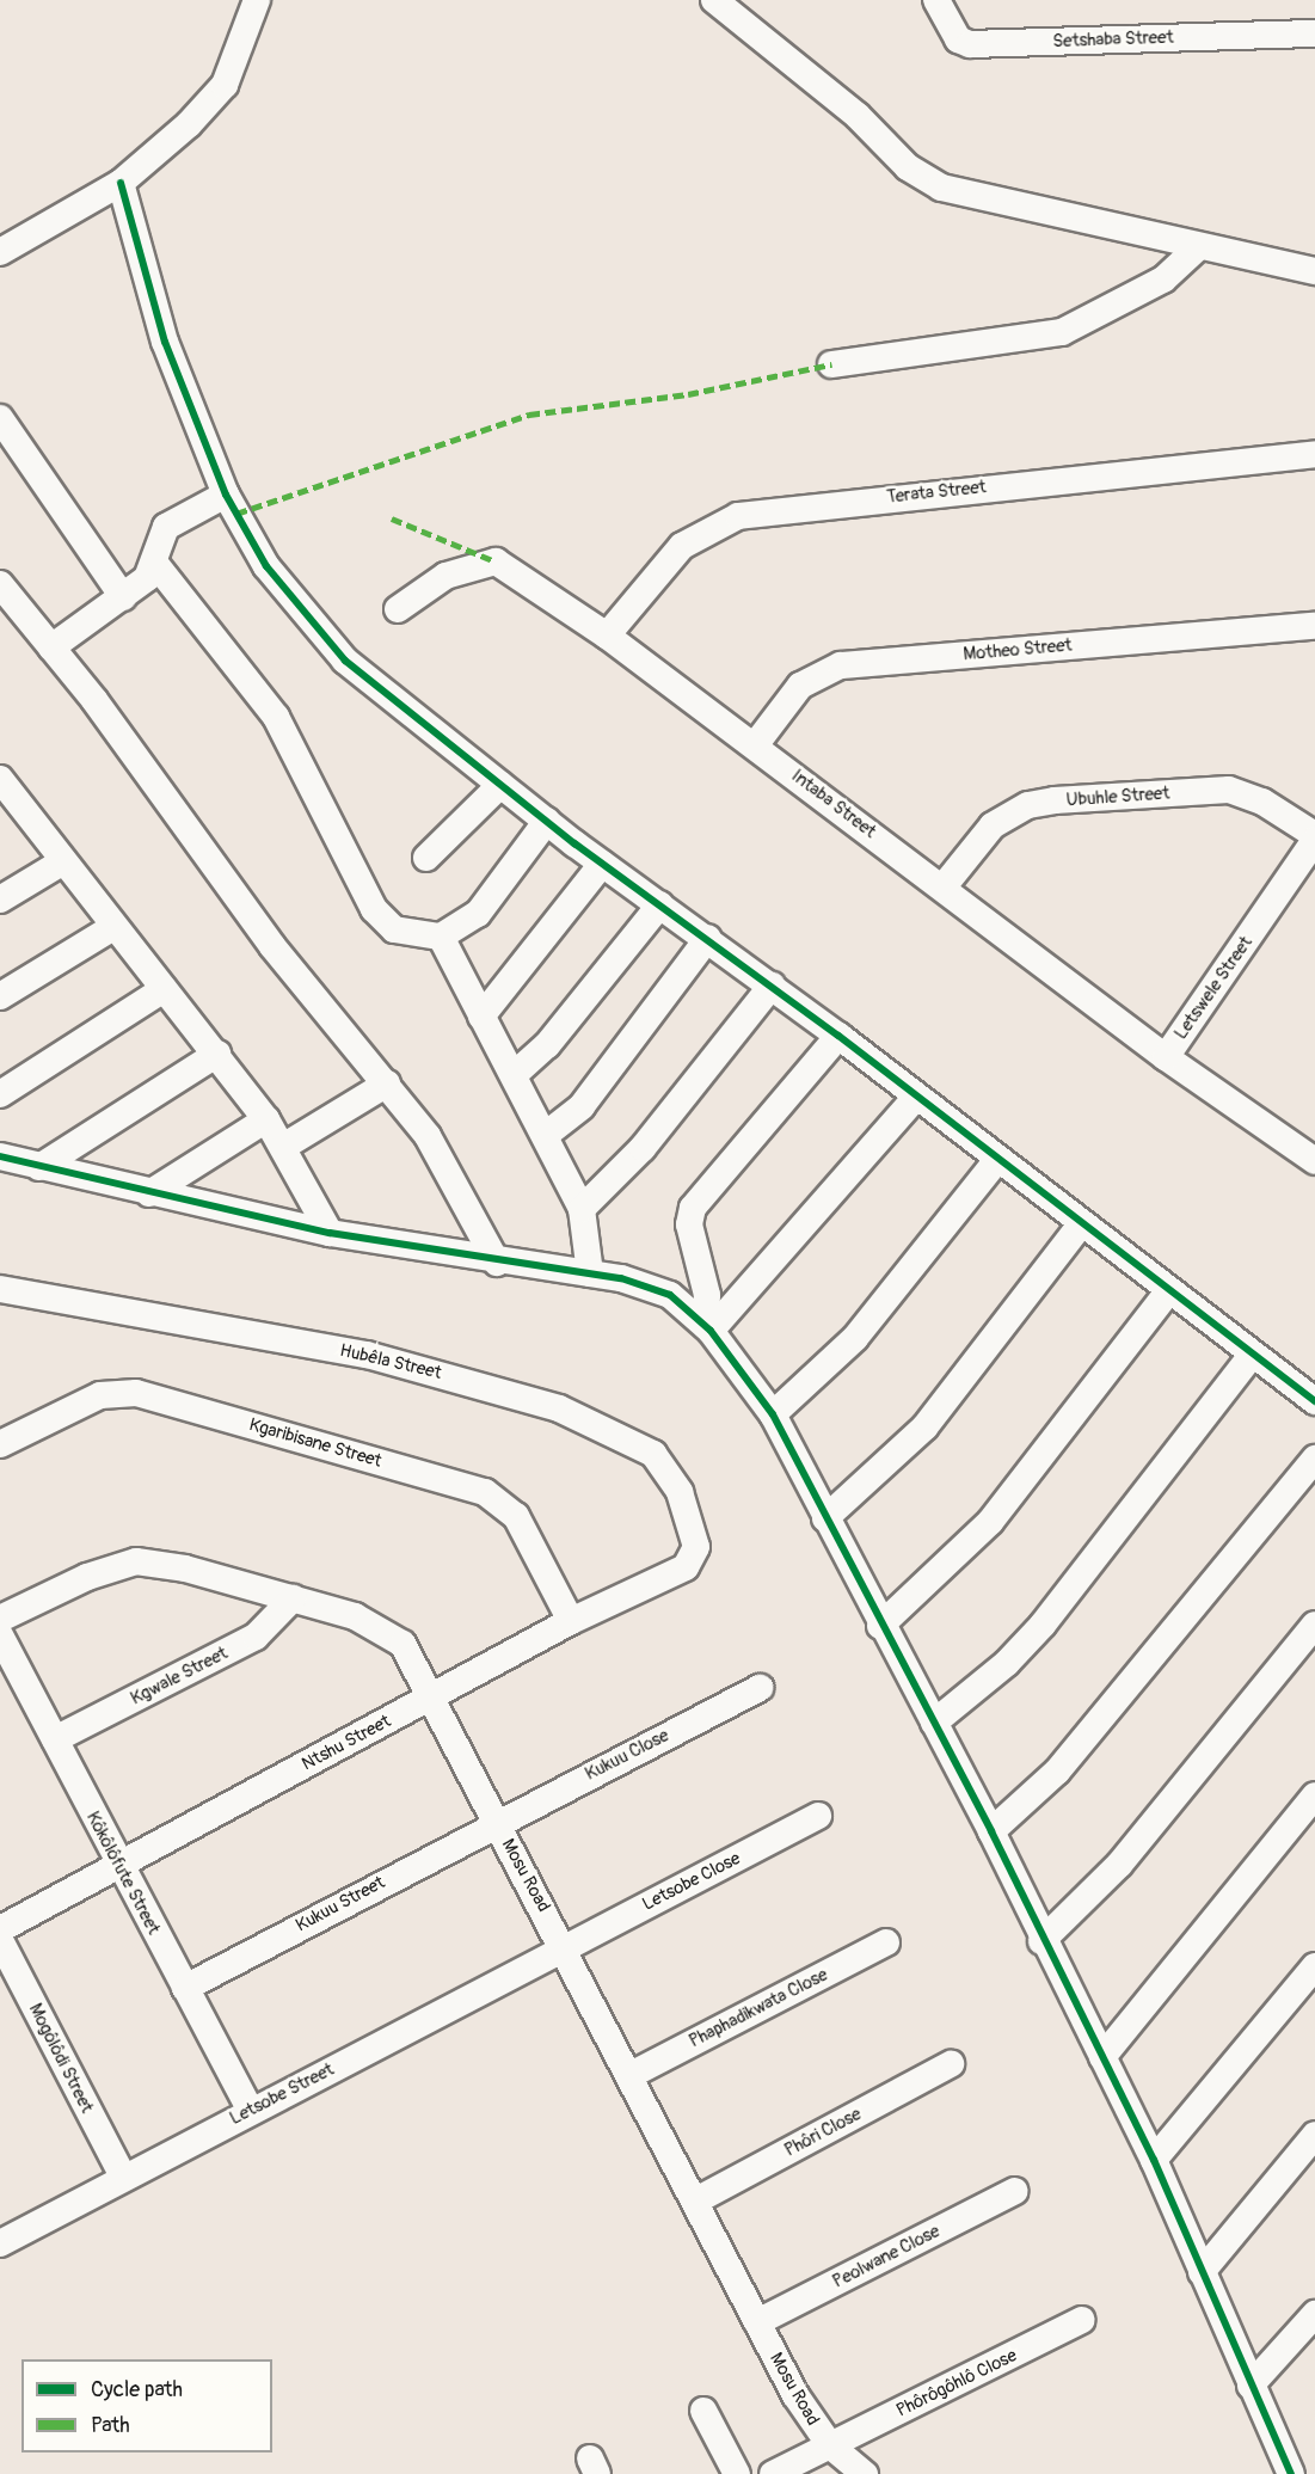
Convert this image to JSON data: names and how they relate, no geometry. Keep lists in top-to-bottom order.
{
  "streets": {
    "street": [
      "Setshaba Street",
      "Terata Street",
      "Motheo Street",
      "Ubuhle Street",
      "Intaba Street",
      "Letswele Street",
      "Hubêla Street",
      "Kgaribisane Street",
      "Kgwale Street",
      "Ntshu Street",
      "Kukuu Close",
      "Kôkôlôfute Street",
      "Mosu Road",
      "Letsobe Close",
      "Kukuu Street",
      "Phaphadikwata Close",
      "Mogôlôdi Street",
      "Letsobe Street",
      "Phôri Close",
      "Peolwane Close",
      "Phôrôgôhlô Close"
    ]
  },
  "crossings": [
    ["Terata Street", "Intaba Street"],
    ["Motheo Street", "Intaba Street"],
    ["Ubuhle Street", "Intaba Street"],
    ["Ubuhle Street", "Letswele Street"],
    ["Intaba Street", "Letswele Street"],
    ["Hubêla Street", "Ntshu Street"],
    ["Kgaribisane Street", "Ntshu Street"],
    ["Kgwale Street", "Kôkôlôfute Street"],
    ["Kgwale Street", "Mosu Road"],
    ["Ntshu Street", "Kôkôlôfute Street"],
    ["Ntshu Street", "Mosu Road"],
    ["Kukuu Close", "Mosu Road"],
    ["Kukuu Close", "Kukuu Street"],
    ["Kôkôlôfute Street", "Kukuu Street"],
    ["Kôkôlôfute Street", "Letsobe Street"],
    ["Mosu Road", "Letsobe Close"],
    ["Mosu Road", "Kukuu Street"],
    ["Mosu Road", "Phaphadikwata Close"],
    ["Mosu Road", "Letsobe Street"],
    ["Mosu Road", "Phôri Close"],
    ["Mosu Road", "Peolwane Close"],
    ["Mosu Road", "Phôrôgôhlô Close"],
    ["Letsobe Close", "Letsobe Street"],
    ["Mogôlôdi Street", "Letsobe Street"]
  ],
  "legend": ["Cycle path", "Path"]
}
